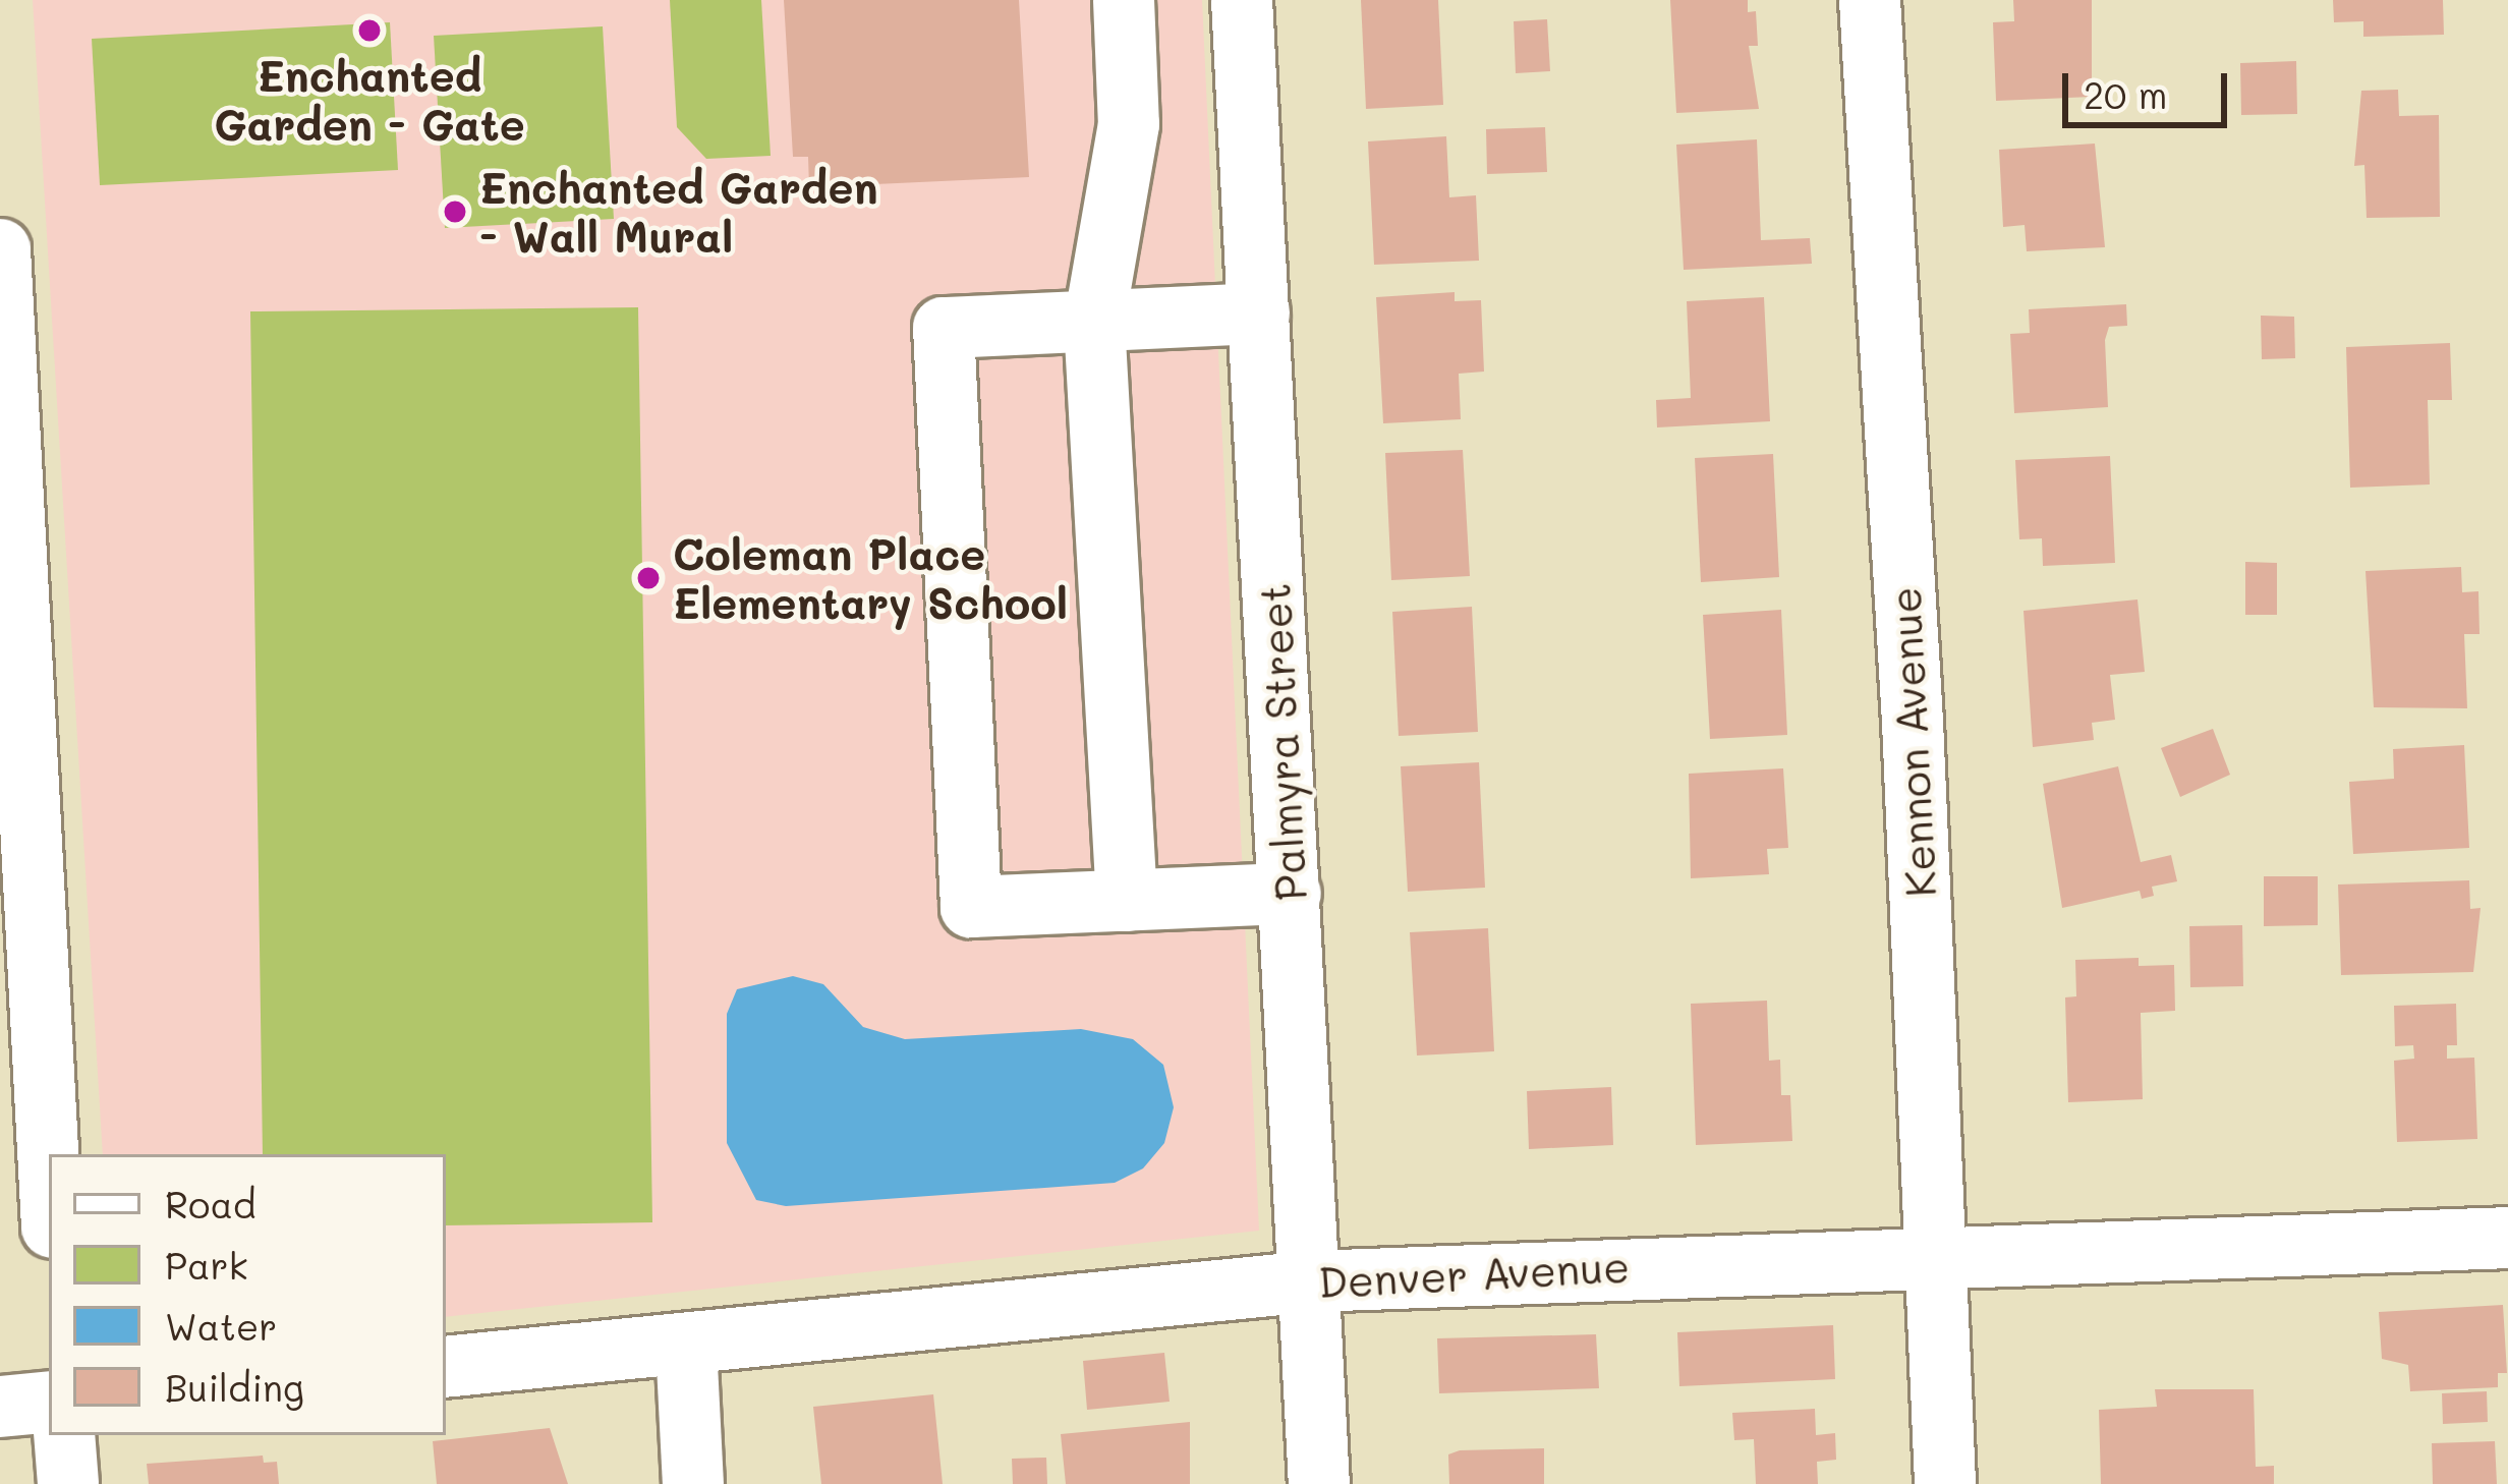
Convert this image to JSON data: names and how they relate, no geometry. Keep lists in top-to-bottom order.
{
  "streets": {
    "street": ["Palmyra Street", "Kennon Avenue", "Denver Avenue"]
  },
  "crossings": [
    ["Palmyra Street", "Denver Avenue"],
    ["Kennon Avenue", "Denver Avenue"]
  ],
  "places": ["Enchanted Garden - Gate", "Enchanted Garden - Wall Mural", "Coleman Place Elementary School"],
  "legend": [
    "Road",
    "Park",
    "Water",
    "Building"
  ],
  "scale_bar": "20 m"
}
